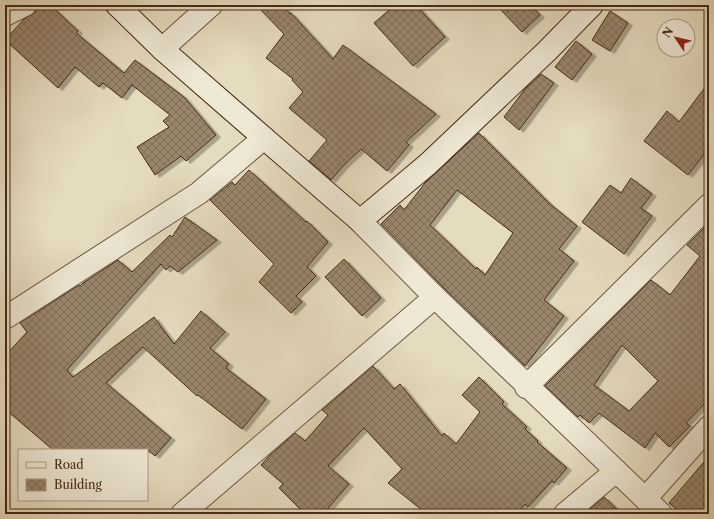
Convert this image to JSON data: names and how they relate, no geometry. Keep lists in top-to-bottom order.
{
  "legend": ["Road", "Building"],
  "north": "top left"
}
